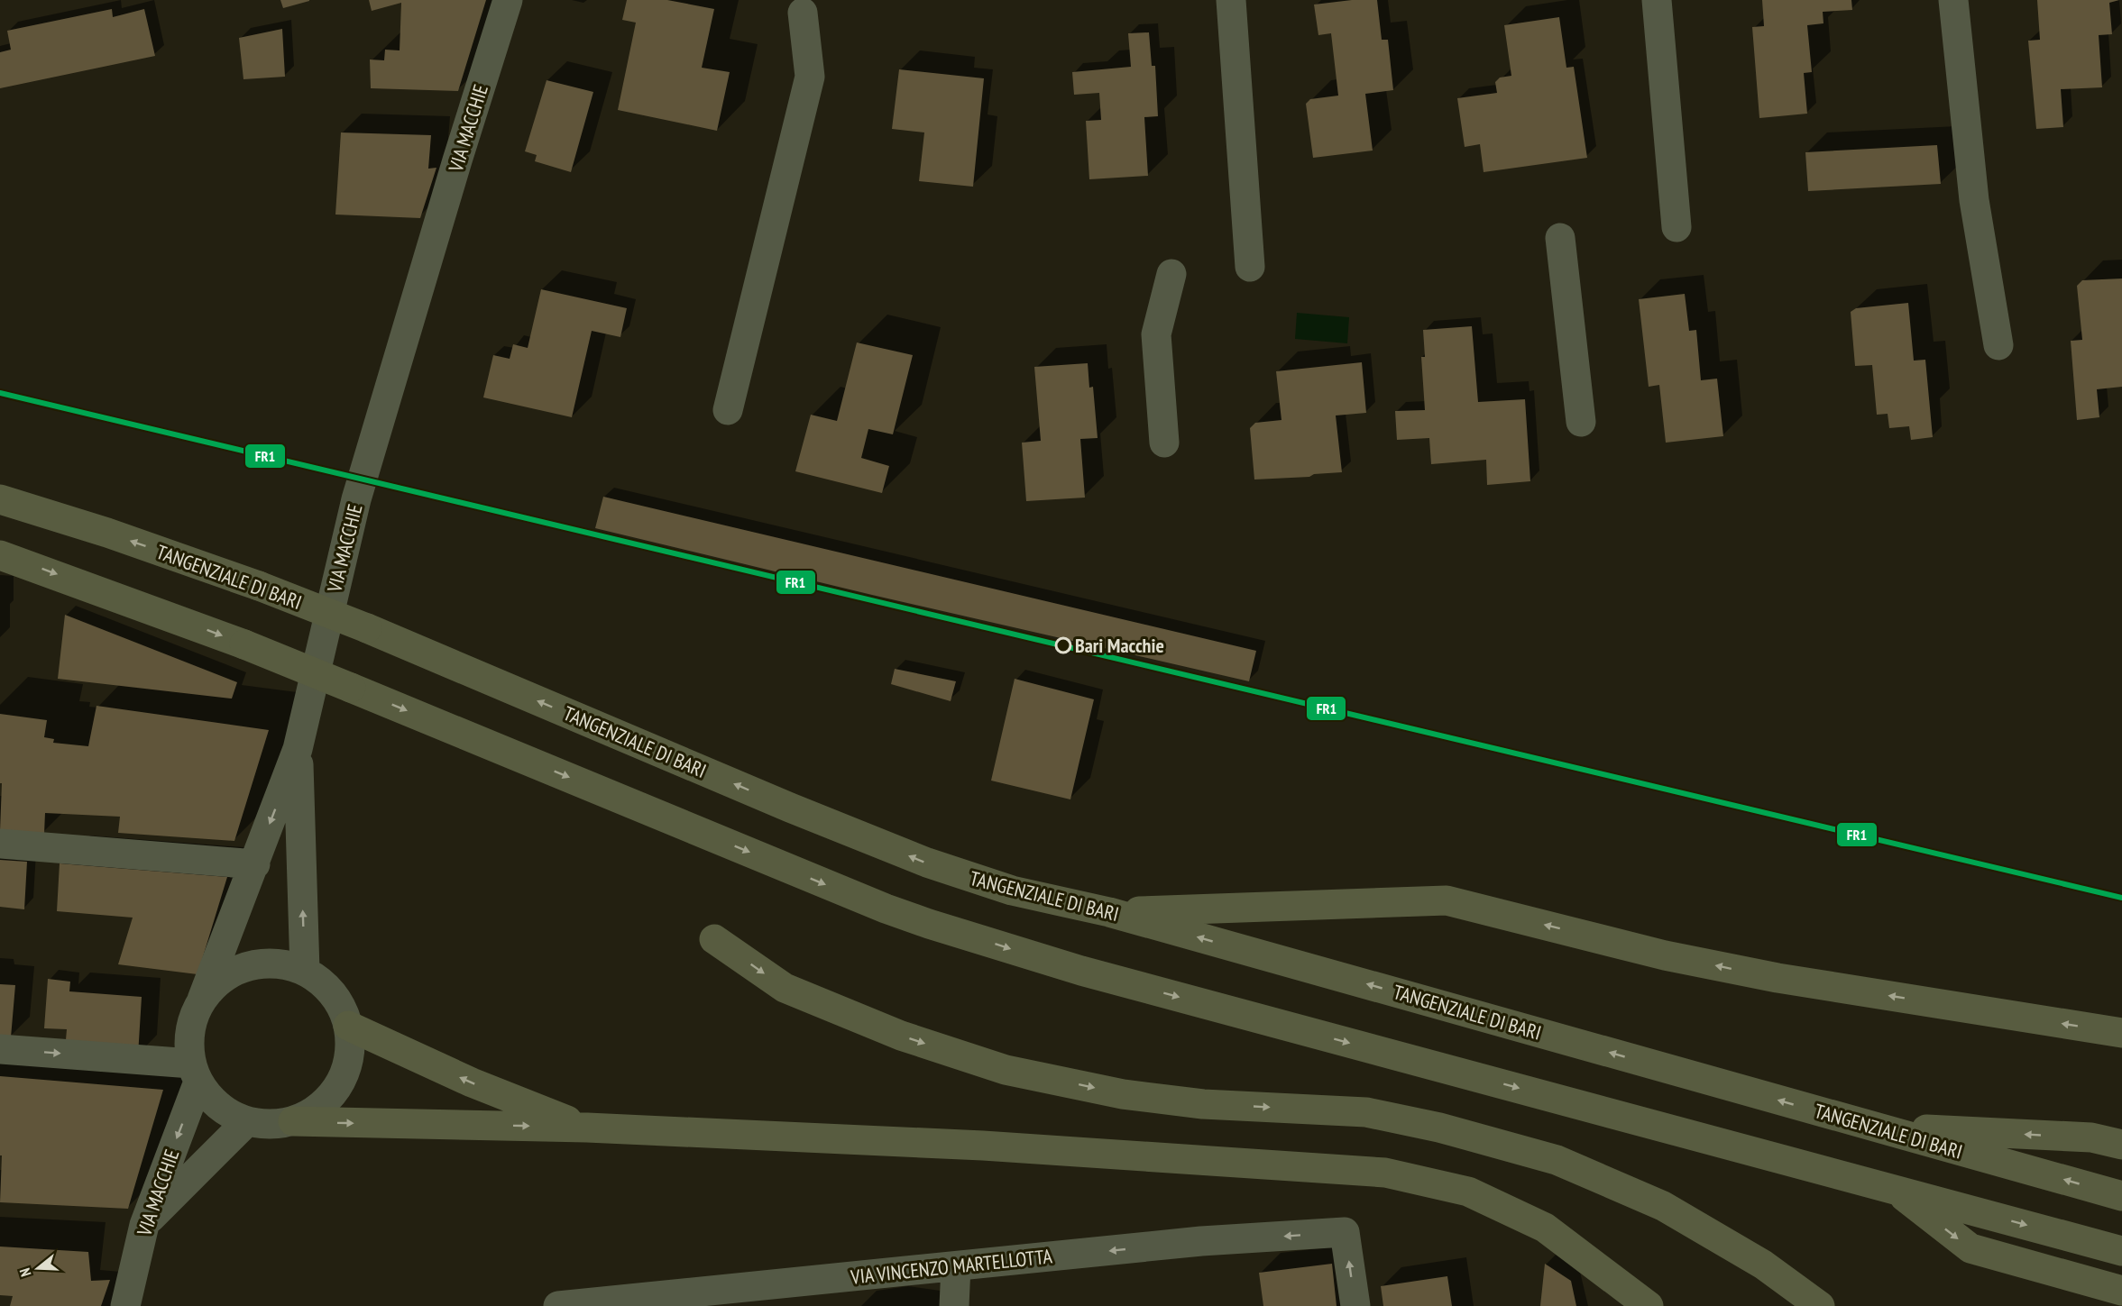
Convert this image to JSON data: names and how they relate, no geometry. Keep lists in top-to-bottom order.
{
  "streets": {
    "highway": ["TANGENZIALE DI BARI"],
    "street": ["VIA MACCHIE", "VIA VINCENZO MARTELLOTTA"]
  },
  "one_way": ["VIA VINCENZO MARTELLOTTA"],
  "places": ["Bari Macchie"],
  "lines": ["transit line FR1"],
  "north": "left"
}
